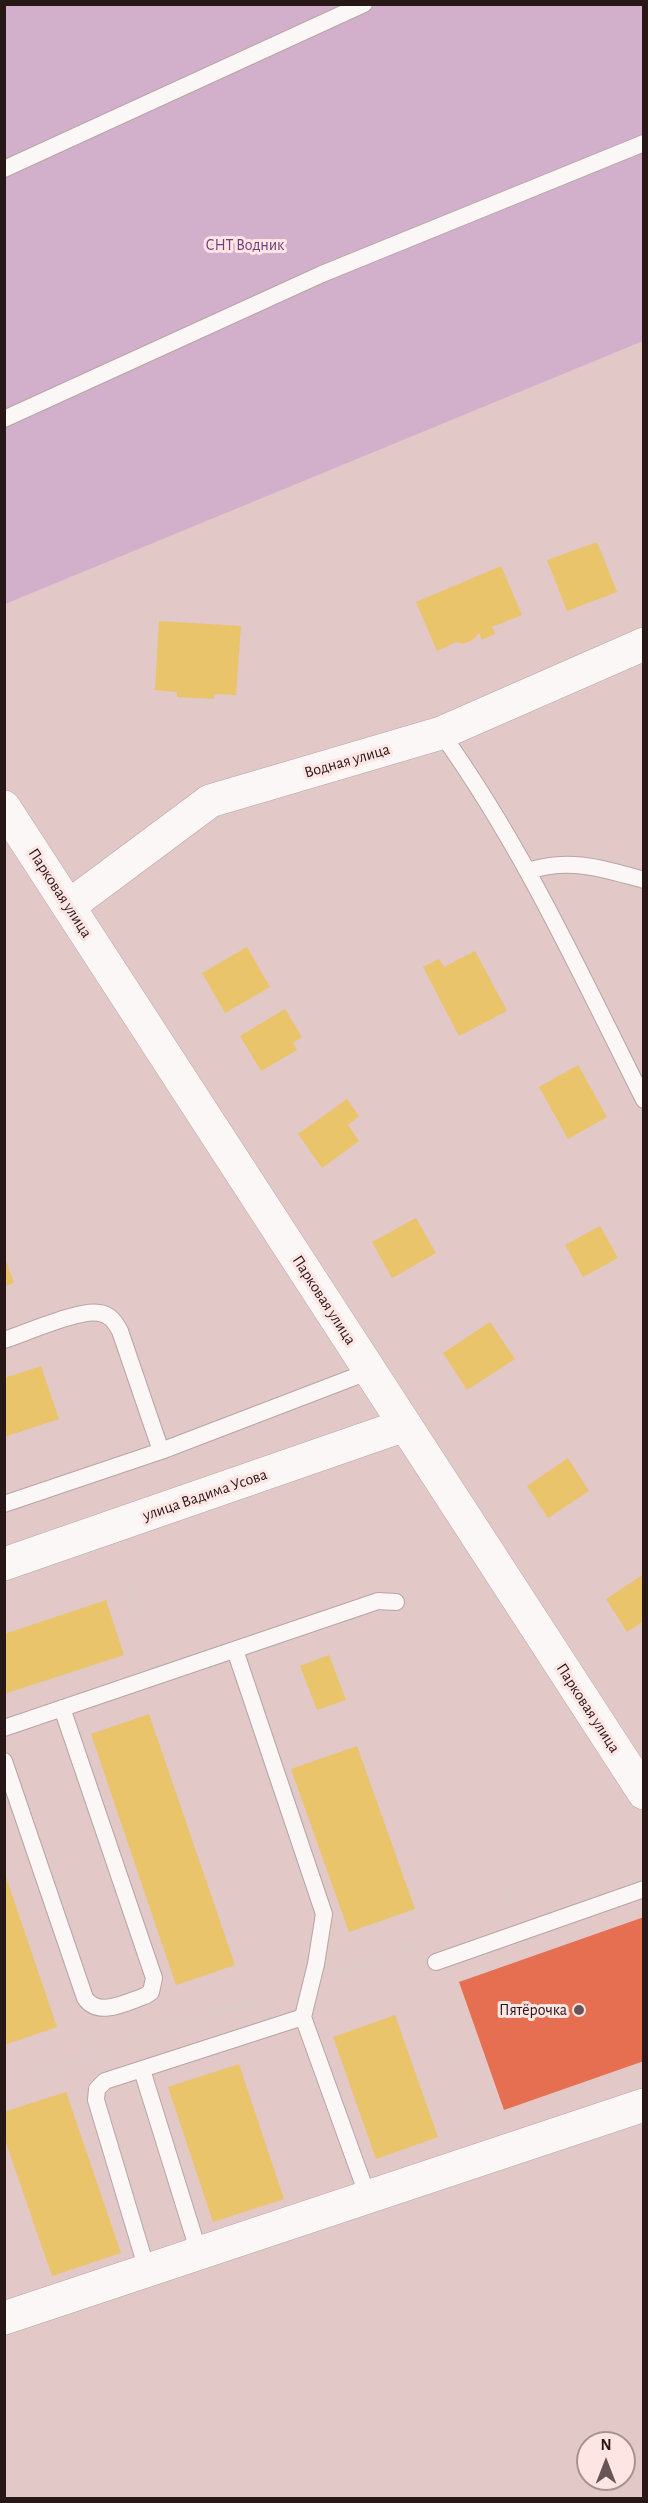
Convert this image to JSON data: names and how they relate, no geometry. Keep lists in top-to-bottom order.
{
  "streets": {
    "street": ["Водная улица", "Парковая улица", "улица Вадима Усова"]
  },
  "crossings": [
    ["Водная улица", "Парковая улица"],
    ["Парковая улица", "улица Вадима Усова"]
  ],
  "parks": ["СНТ Водник"],
  "places": ["Пятёрочка"],
  "north": "top"
}
